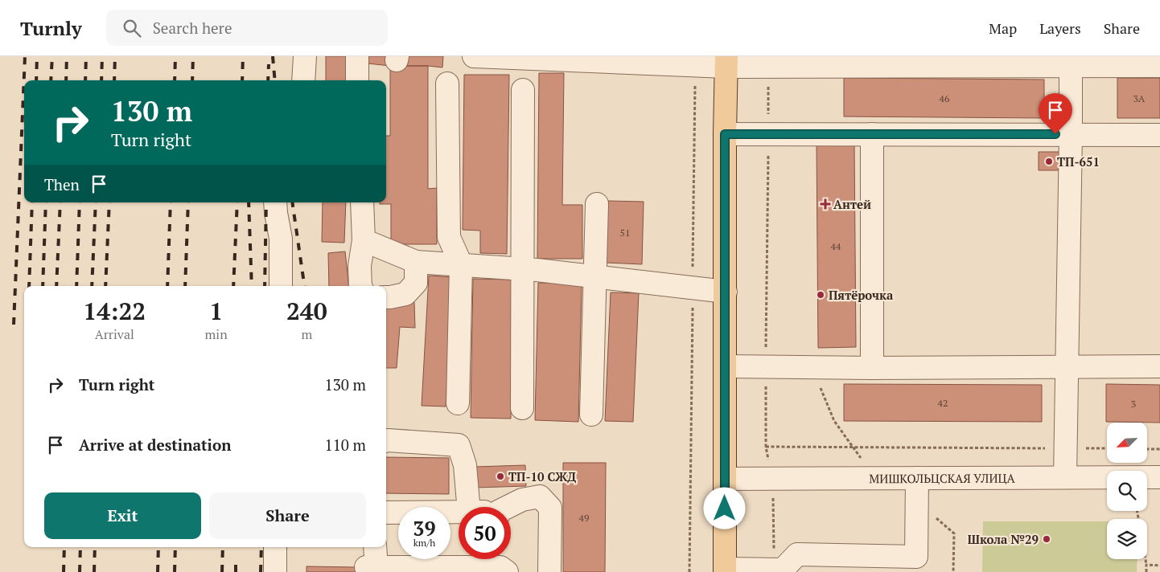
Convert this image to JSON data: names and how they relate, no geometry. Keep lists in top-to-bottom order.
{
  "streets": {
    "street": ["МИШКОЛЬЦСКАЯ УЛИЦА"]
  },
  "places": {
    "other": [
      "ТП-651",
      "Пятёрочка",
      "ТП-10 СЖД",
      "Школа №29"
    ],
    "health": ["Антей"]
  },
  "house_numbers": [
    "46",
    "3А",
    "51",
    "44",
    "42",
    "3",
    "49"
  ],
  "north": "bottom left",
  "page": {
    "header": "Turnly",
    "search": "Search here",
    "nav": ["Map", "Layers", "Share"],
    "turn": ["130 m", "Turn right"],
    "then": "Then",
    "eta": [
      "14:22",
      "Arrival",
      "1",
      "min",
      "240",
      "m"
    ],
    "list": [
      {
        "name": "Turn right",
        "value": "130 m"
      },
      {
        "name": "Arrive at destination",
        "value": "110 m"
      }
    ],
    "buttons": ["Exit", "Share"],
    "speed": "39 km/h",
    "limit": "50"
  }
}
